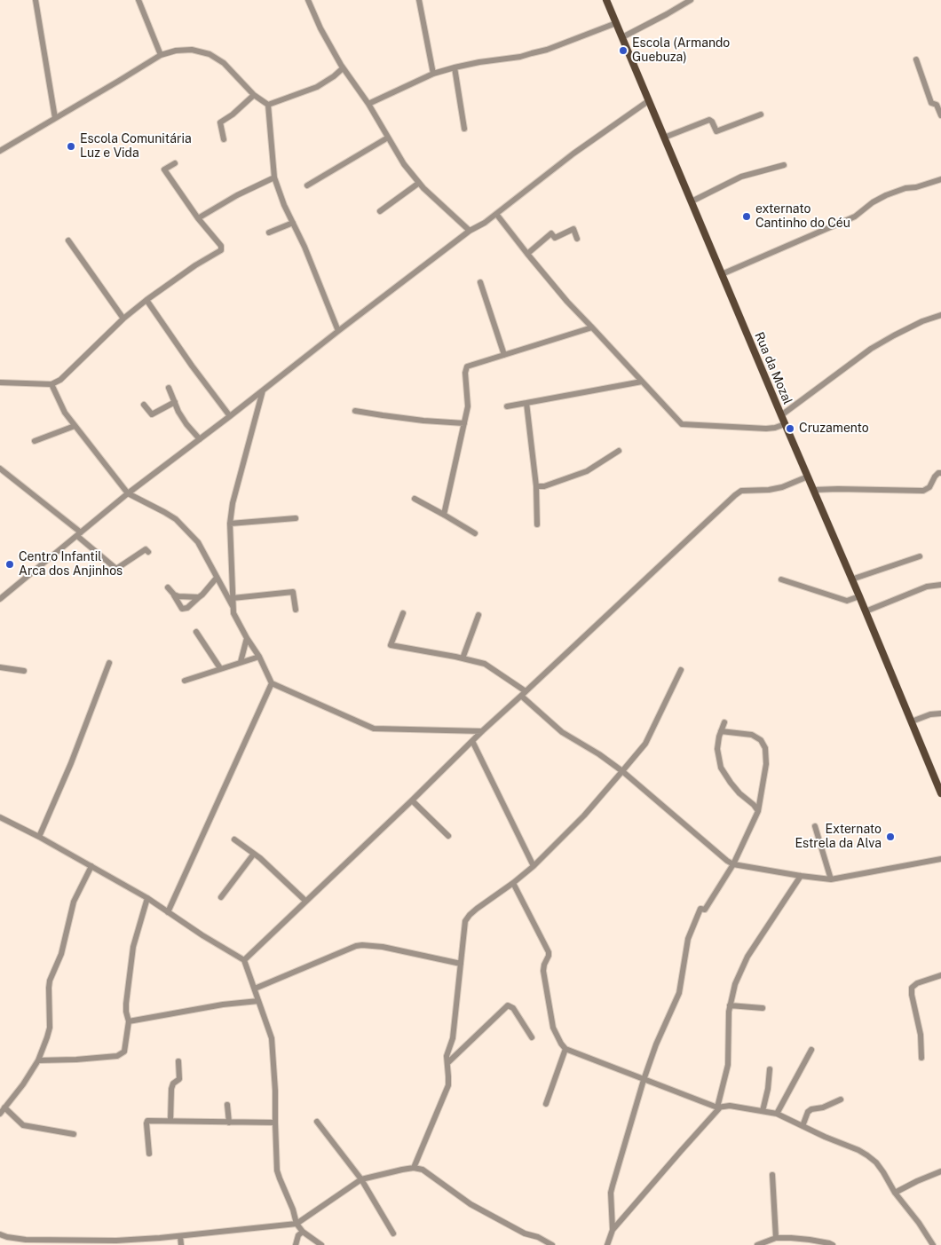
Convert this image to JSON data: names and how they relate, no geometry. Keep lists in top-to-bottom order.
{
  "streets": {
    "main road": ["Rua da Mozal"]
  },
  "places": [
    "Escola (Armando Guebuza)",
    "Escola Comunitária Luz e Vida",
    "externato Cantinho do Céu",
    "Cruzamento",
    "Centro Infantil Arca dos Anjinhos",
    "Externato Estrela da Alva"
  ]
}
